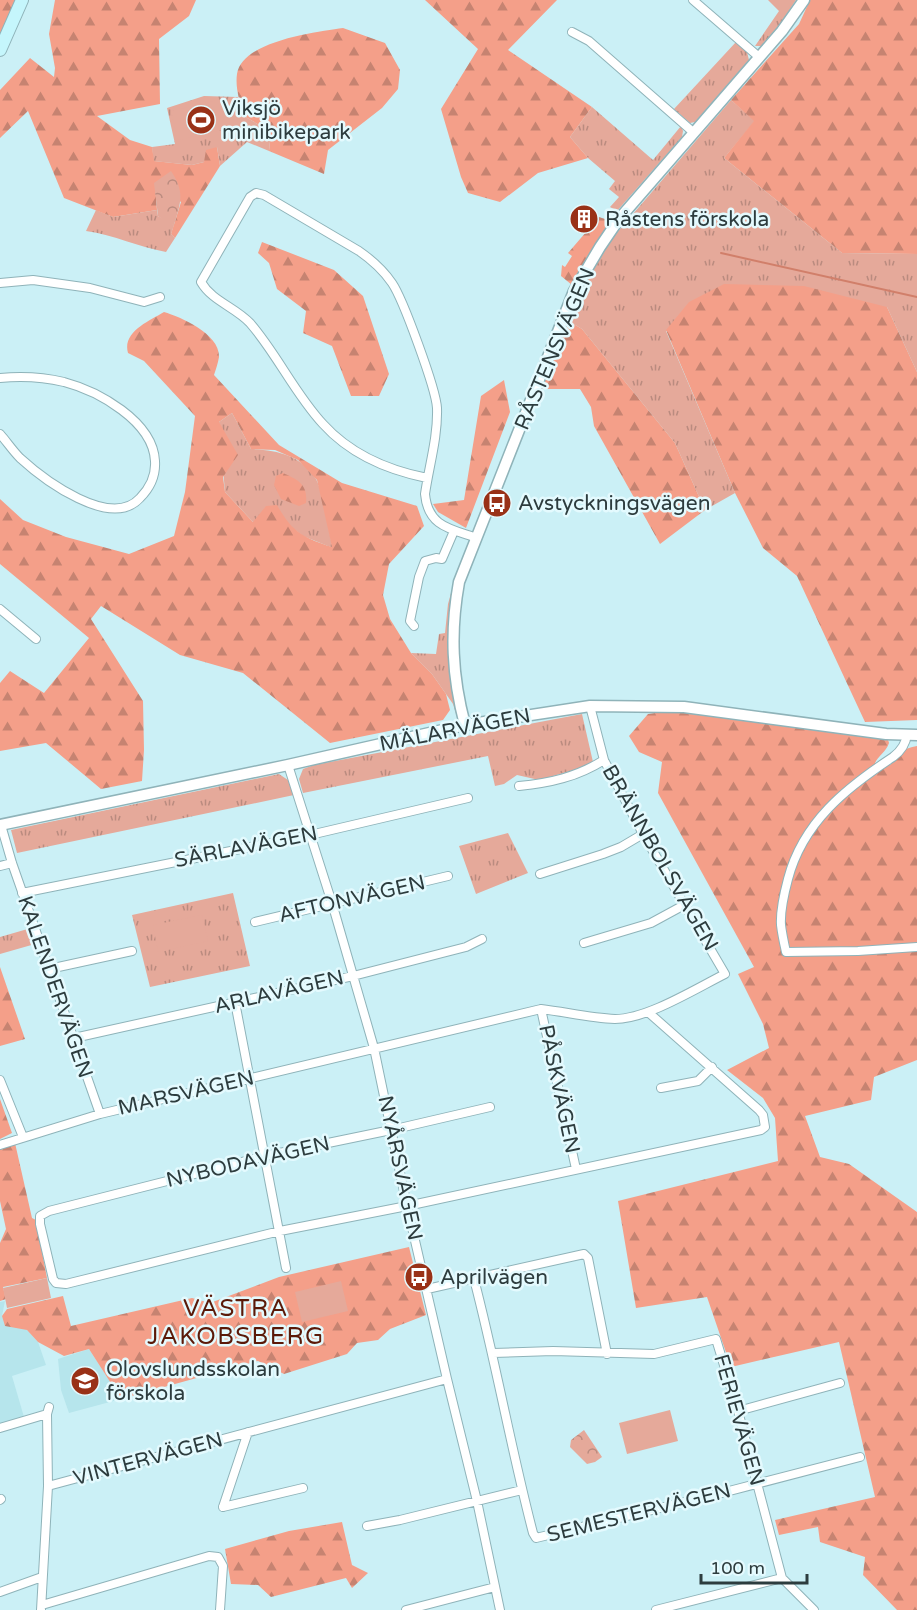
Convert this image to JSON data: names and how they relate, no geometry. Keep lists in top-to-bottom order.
{
  "streets": {
    "street": [
      "RÅSTENSVÄGEN",
      "MÄLARVÄGEN",
      "SÄRLAVÄGEN",
      "BRÄNNBOLSVÄGEN",
      "AFTONVÄGEN",
      "KALENDERVÄGEN",
      "ARLAVÄGEN",
      "PÅSKVÄGEN",
      "MARSVÄGEN",
      "NYBODAVÄGEN",
      "NYÅRSVÄGEN",
      "FERIEVÄGEN",
      "VINTERVÄGEN",
      "SEMESTERVÄGEN"
    ]
  },
  "crossings": [
    ["RÅSTENSVÄGEN", "MÄLARVÄGEN"],
    ["MÄLARVÄGEN", "BRÄNNBOLSVÄGEN"],
    ["MÄLARVÄGEN", "KALENDERVÄGEN"],
    ["MÄLARVÄGEN", "NYÅRSVÄGEN"],
    ["SÄRLAVÄGEN", "KALENDERVÄGEN"],
    ["SÄRLAVÄGEN", "NYÅRSVÄGEN"],
    ["AFTONVÄGEN", "NYÅRSVÄGEN"],
    ["KALENDERVÄGEN", "ARLAVÄGEN"],
    ["KALENDERVÄGEN", "MARSVÄGEN"],
    ["ARLAVÄGEN", "NYÅRSVÄGEN"],
    ["PÅSKVÄGEN", "MARSVÄGEN"],
    ["MARSVÄGEN", "NYÅRSVÄGEN"],
    ["NYBODAVÄGEN", "NYÅRSVÄGEN"],
    ["NYÅRSVÄGEN", "VINTERVÄGEN"],
    ["FERIEVÄGEN", "SEMESTERVÄGEN"]
  ],
  "districts": ["VÄSTRA JAKOBSBERG"],
  "places": {
    "sports": ["Viksjö minibikepark"],
    "building": ["Råstens förskola"],
    "bus stop": ["Avstyckningsvägen", "Aprilvägen"],
    "school or university": ["Olovslundsskolan förskola"]
  },
  "scale_bar": "100 m"
}
